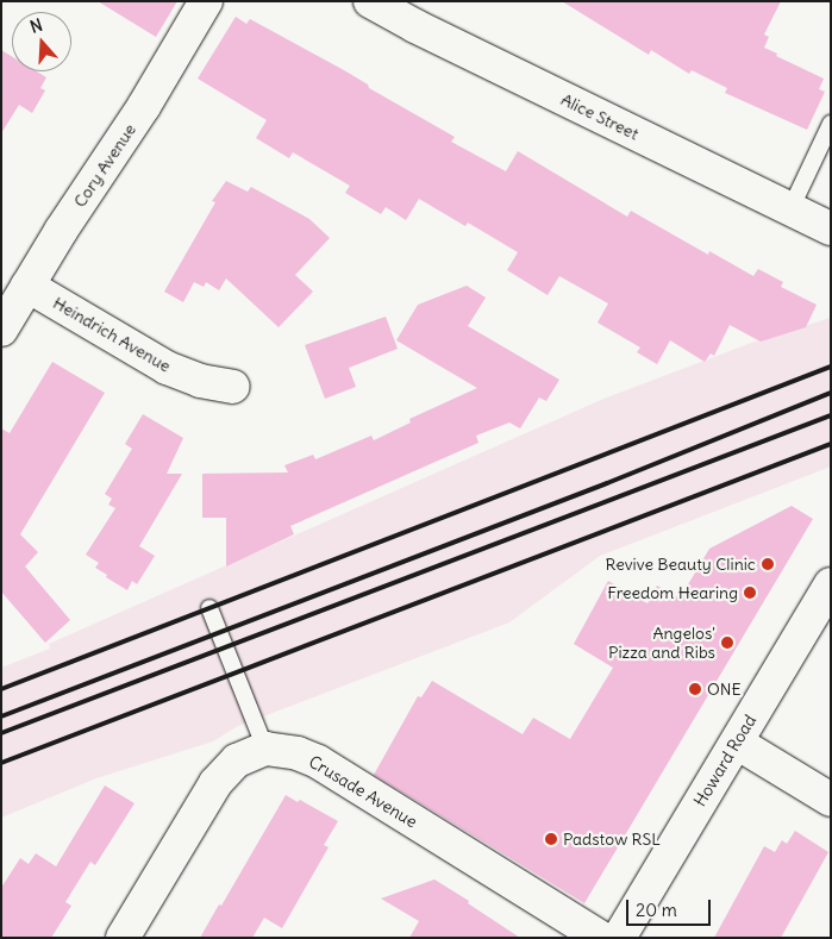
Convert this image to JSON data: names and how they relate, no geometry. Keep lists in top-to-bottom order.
{
  "streets": {
    "street": [
      "Alice Street",
      "Cory Avenue",
      "Heindrich Avenue",
      "Howard Road",
      "Crusade Avenue"
    ]
  },
  "crossings": [
    ["Cory Avenue", "Heindrich Avenue"]
  ],
  "places": [
    "Revive Beauty Clinic",
    "Freedom Hearing",
    "Angelos' Pizza and Ribs",
    "ONE",
    "Padstow RSL"
  ],
  "scale_bar": "20 m",
  "north": "top"
}
